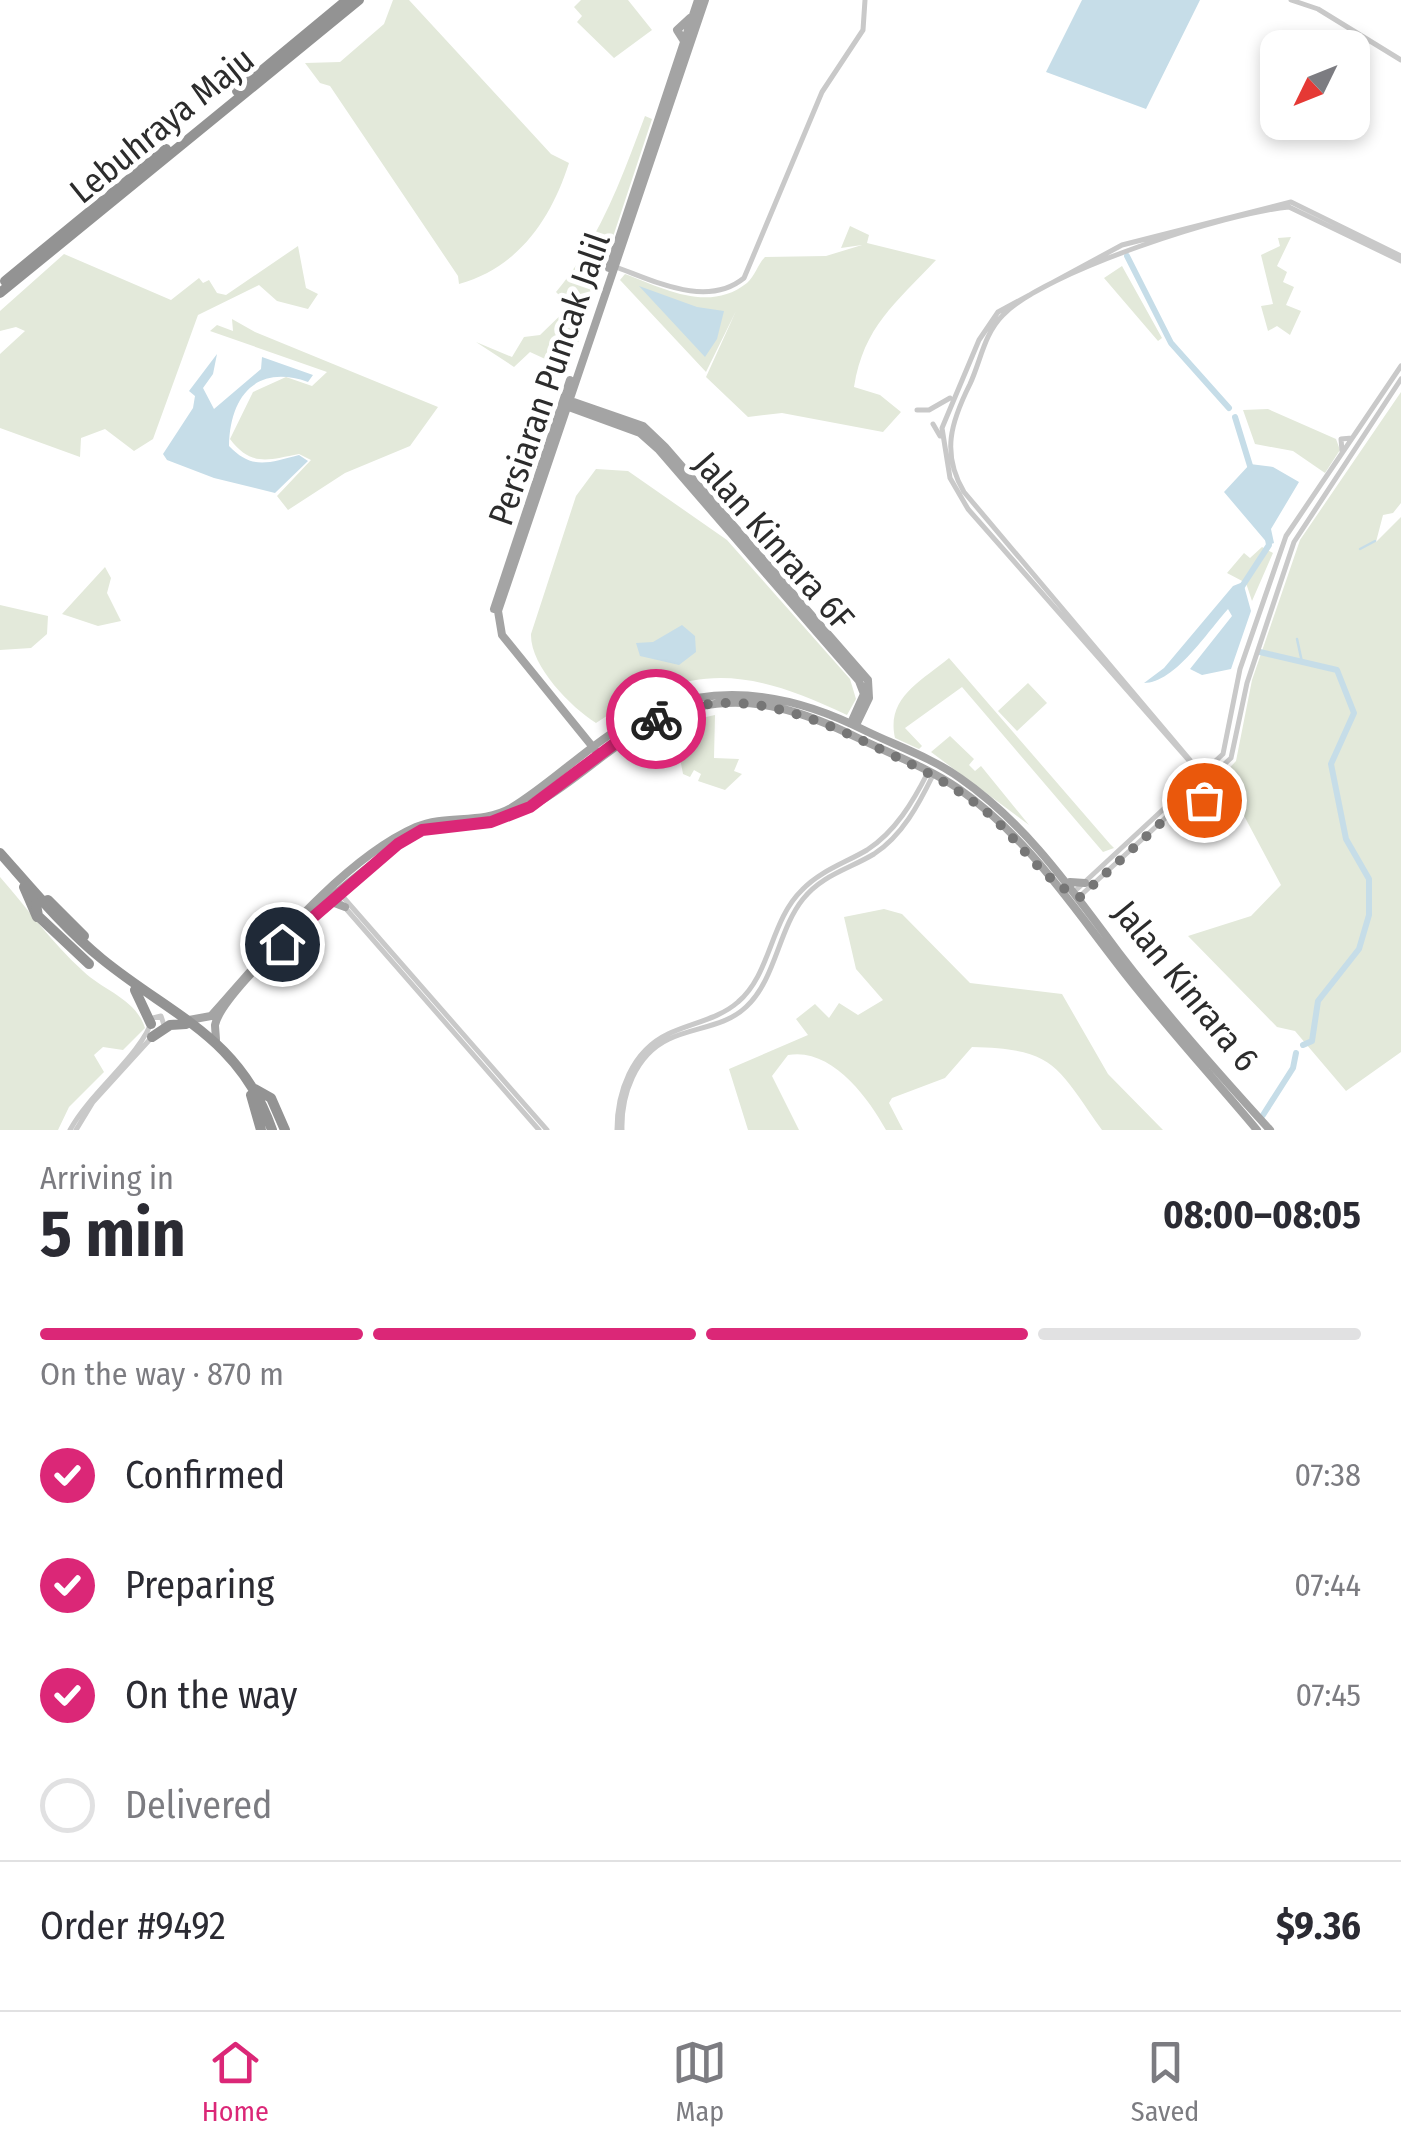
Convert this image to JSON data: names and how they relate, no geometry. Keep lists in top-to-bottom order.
{
  "streets": {
    "highway": ["Lebuhraya Maju"],
    "main road": ["Persiaran Puncak Jalil", "Jalan Kinrara 6F", "Jalan Kinrara 6"]
  },
  "crossings": [
    ["Persiaran Puncak Jalil", "Jalan Kinrara 6F"],
    ["Persiaran Puncak Jalil", "Jalan Kinrara 6"]
  ],
  "north": "bottom left",
  "page": {
    "heading": ["5 min", "Arriving in", "08:00–08:05"],
    "panel": ["Order #9492", "$9.36"],
    "bar": "On the way · 870 m",
    "list": [
      ["Confirmed", "07:38"],
      ["Preparing", "07:44"],
      ["On the way", "07:45"],
      "Delivered"
    ],
    "tabs": ["Home", "Map", "Saved"]
  }
}
